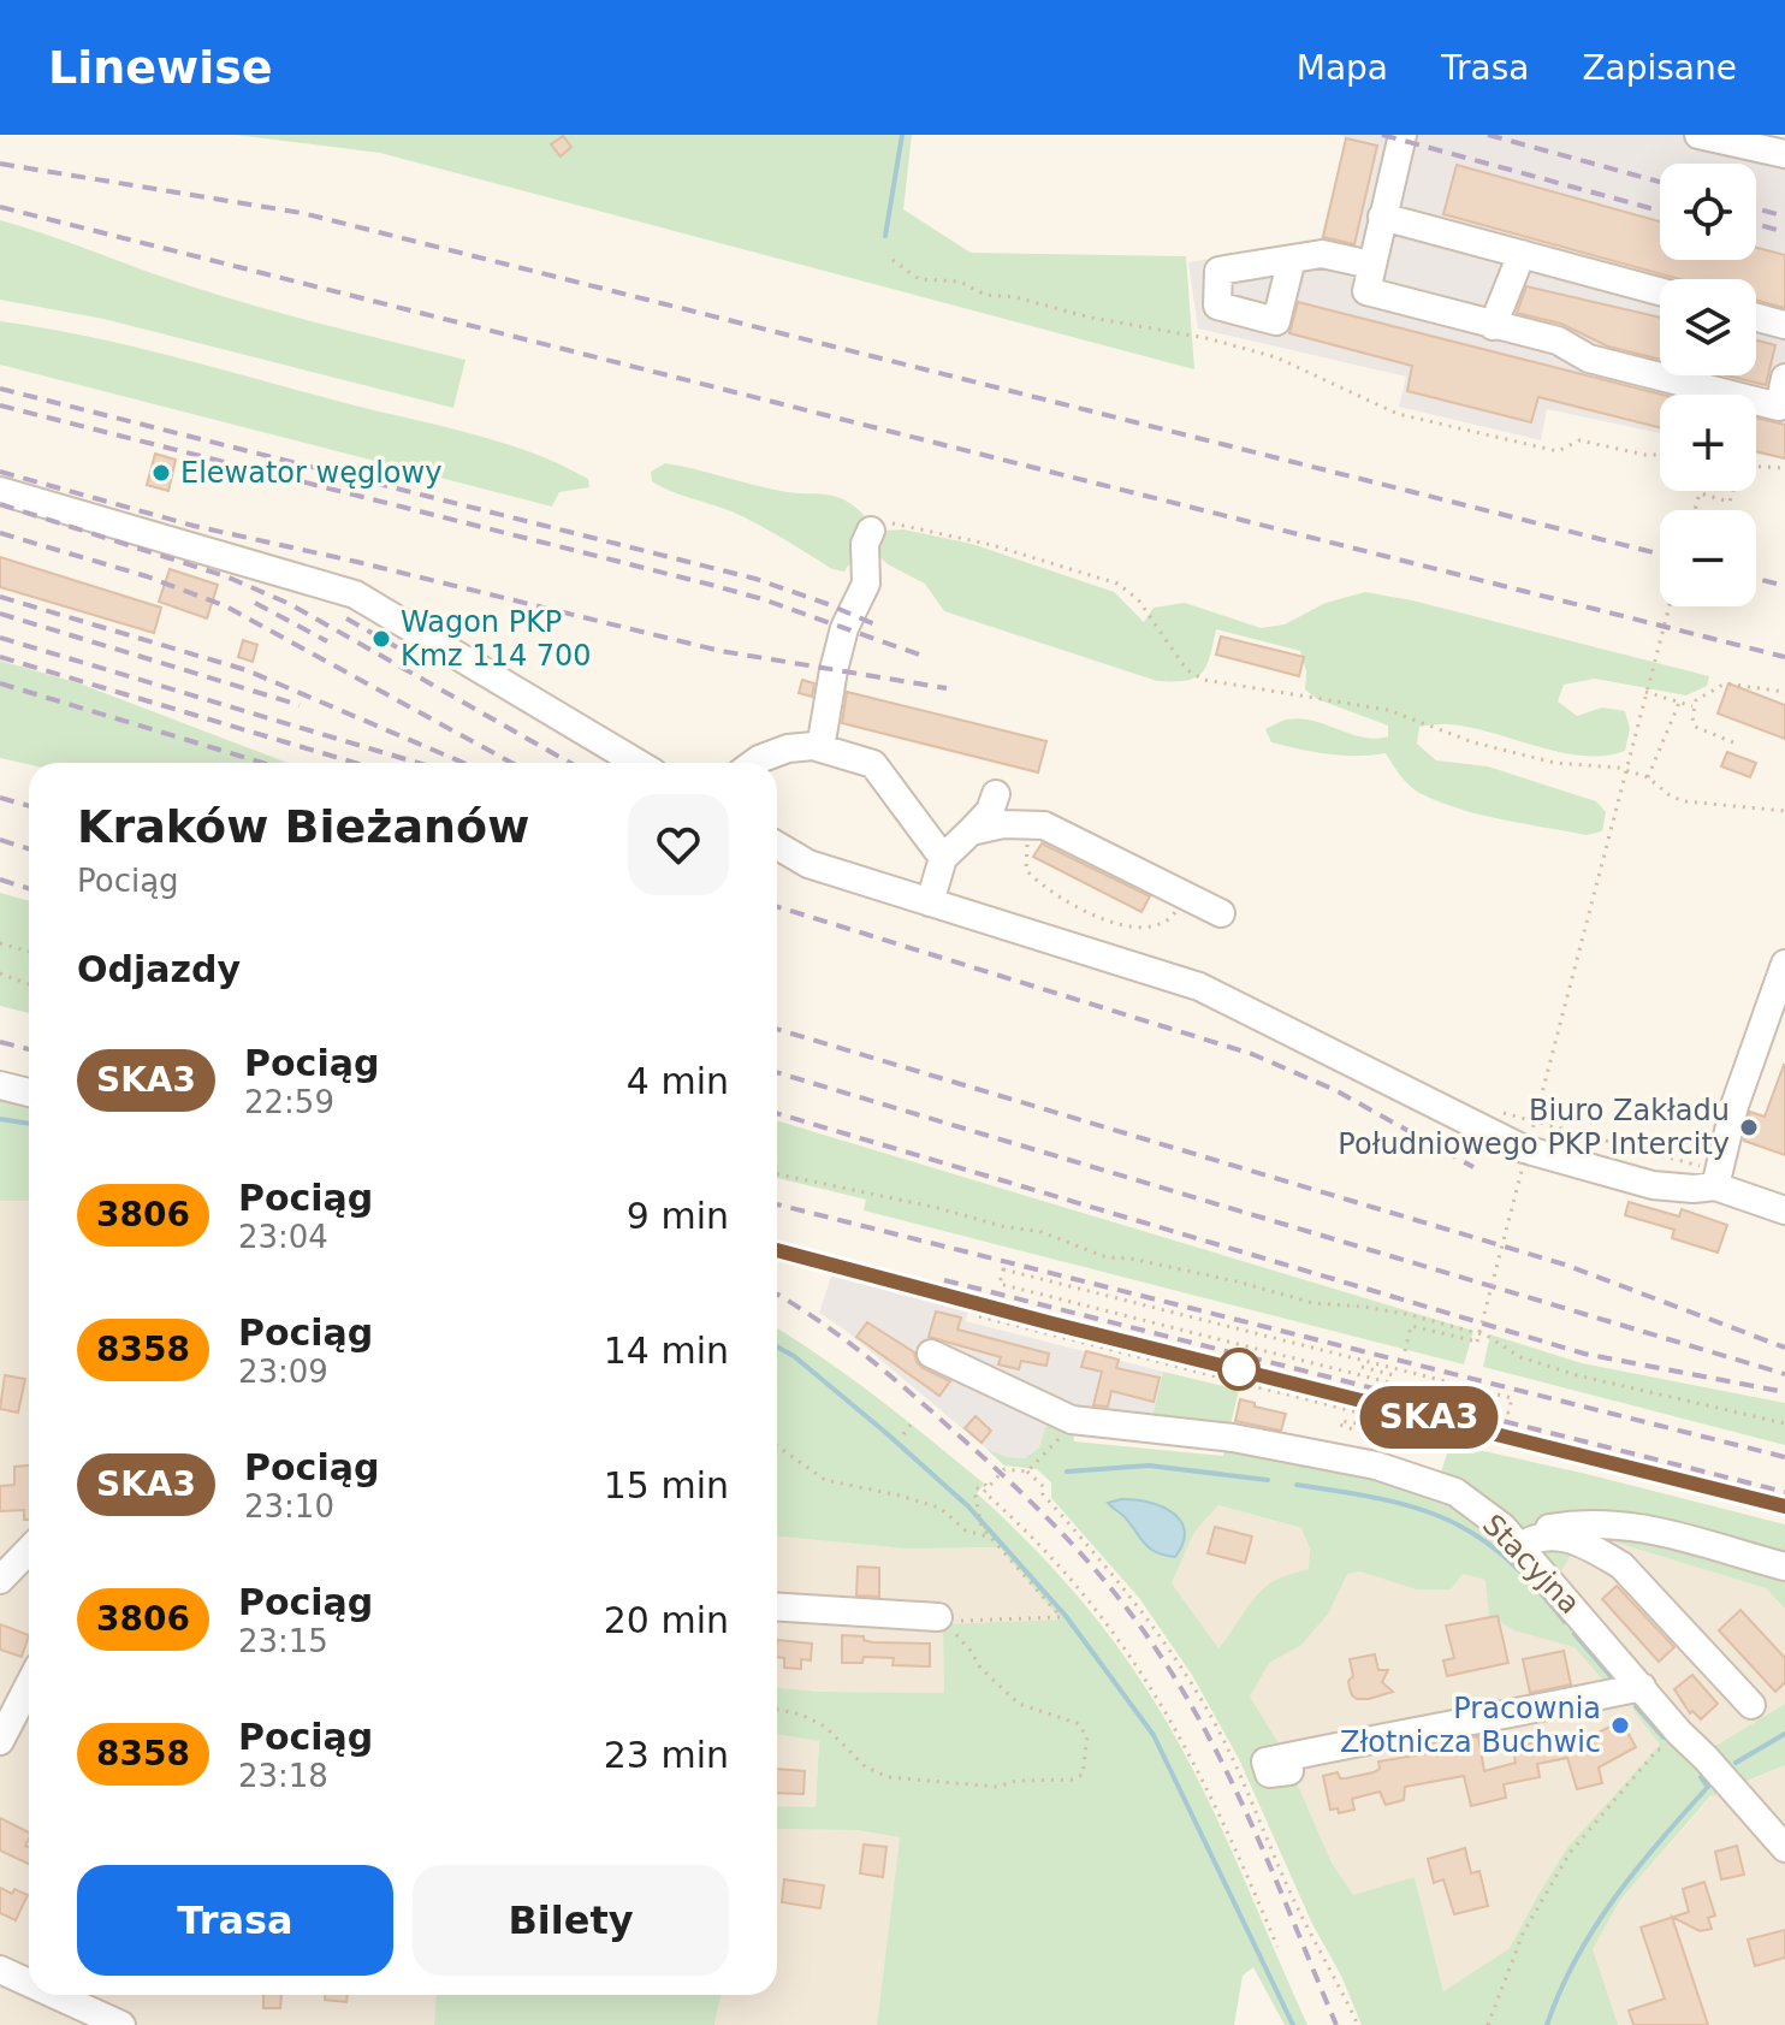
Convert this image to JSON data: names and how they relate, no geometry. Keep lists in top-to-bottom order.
{
  "streets": {
    "street": ["Stacyjna"]
  },
  "places": [
    "Elewator węglowy",
    "Wagon PKP Kmz 114 700",
    "Biuro Zakładu Południowego PKP Intercity",
    "Pracownia Złotnicza Buchwic"
  ],
  "page": {
    "header": "Linewise",
    "nav": ["Mapa", "Trasa", "Zapisane"],
    "on_map": "SKA3",
    "map_buttons": ["+", "−"],
    "heading": [
      ["Kraków Bieżanów", "Pociąg"],
      "Odjazdy"
    ],
    "list": [
      {
        "mark": "SKA3",
        "name": "Pociąg",
        "note": "22:59",
        "value": "4 min"
      },
      {
        "mark": "3806",
        "name": "Pociąg",
        "note": "23:04",
        "value": "9 min"
      },
      {
        "mark": "8358",
        "name": "Pociąg",
        "note": "23:09",
        "value": "14 min"
      },
      {
        "mark": "SKA3",
        "name": "Pociąg",
        "note": "23:10",
        "value": "15 min"
      },
      {
        "mark": "3806",
        "name": "Pociąg",
        "note": "23:15",
        "value": "20 min"
      },
      {
        "mark": "8358",
        "name": "Pociąg",
        "note": "23:18",
        "value": "23 min"
      }
    ],
    "buttons": ["Trasa", "Bilety"]
  }
}
